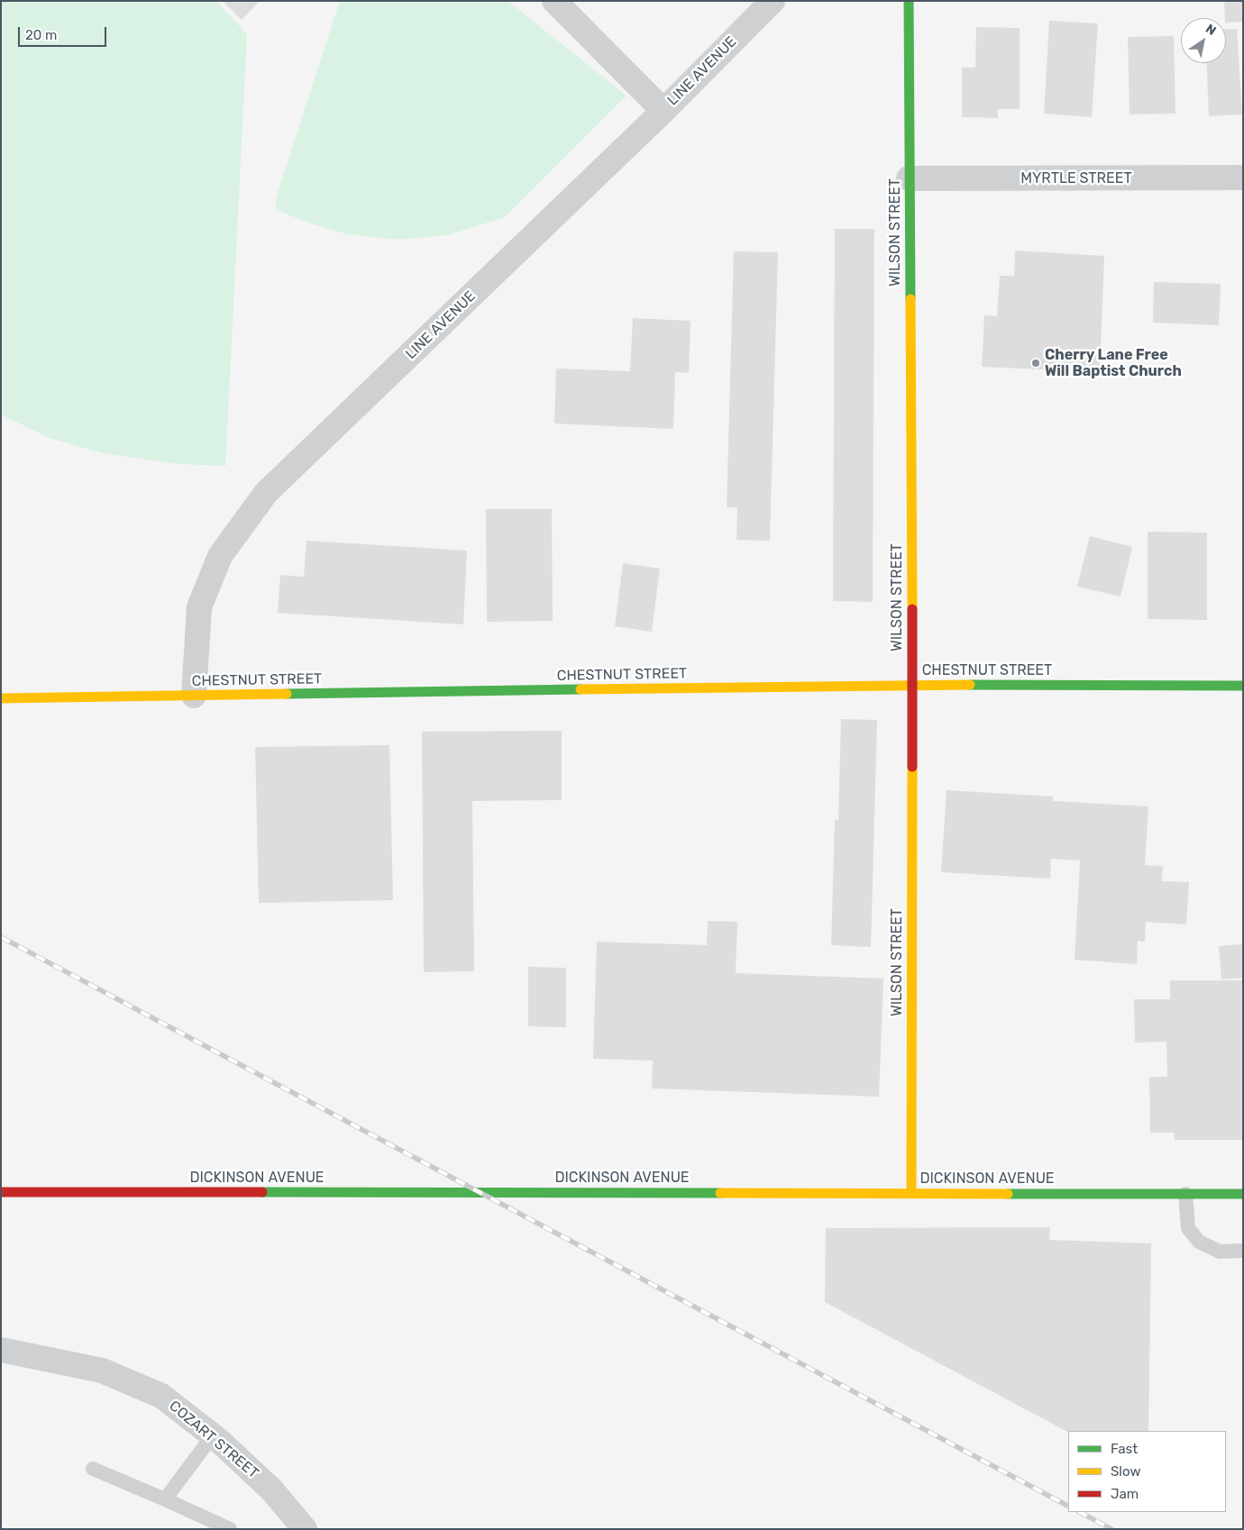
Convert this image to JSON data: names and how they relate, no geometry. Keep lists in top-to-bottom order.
{
  "streets": {
    "street": [
      "LINE AVENUE",
      "MYRTLE STREET",
      "WILSON STREET",
      "CHESTNUT STREET",
      "DICKINSON AVENUE",
      "COZART STREET"
    ]
  },
  "crossings": [
    ["LINE AVENUE", "CHESTNUT STREET"],
    ["MYRTLE STREET", "WILSON STREET"],
    ["WILSON STREET", "CHESTNUT STREET"],
    ["WILSON STREET", "DICKINSON AVENUE"]
  ],
  "places": ["Cherry Lane Free Will Baptist Church"],
  "legend": ["Fast", "Slow", "Jam"],
  "scale_bar": "20 m",
  "north": "top right"
}
